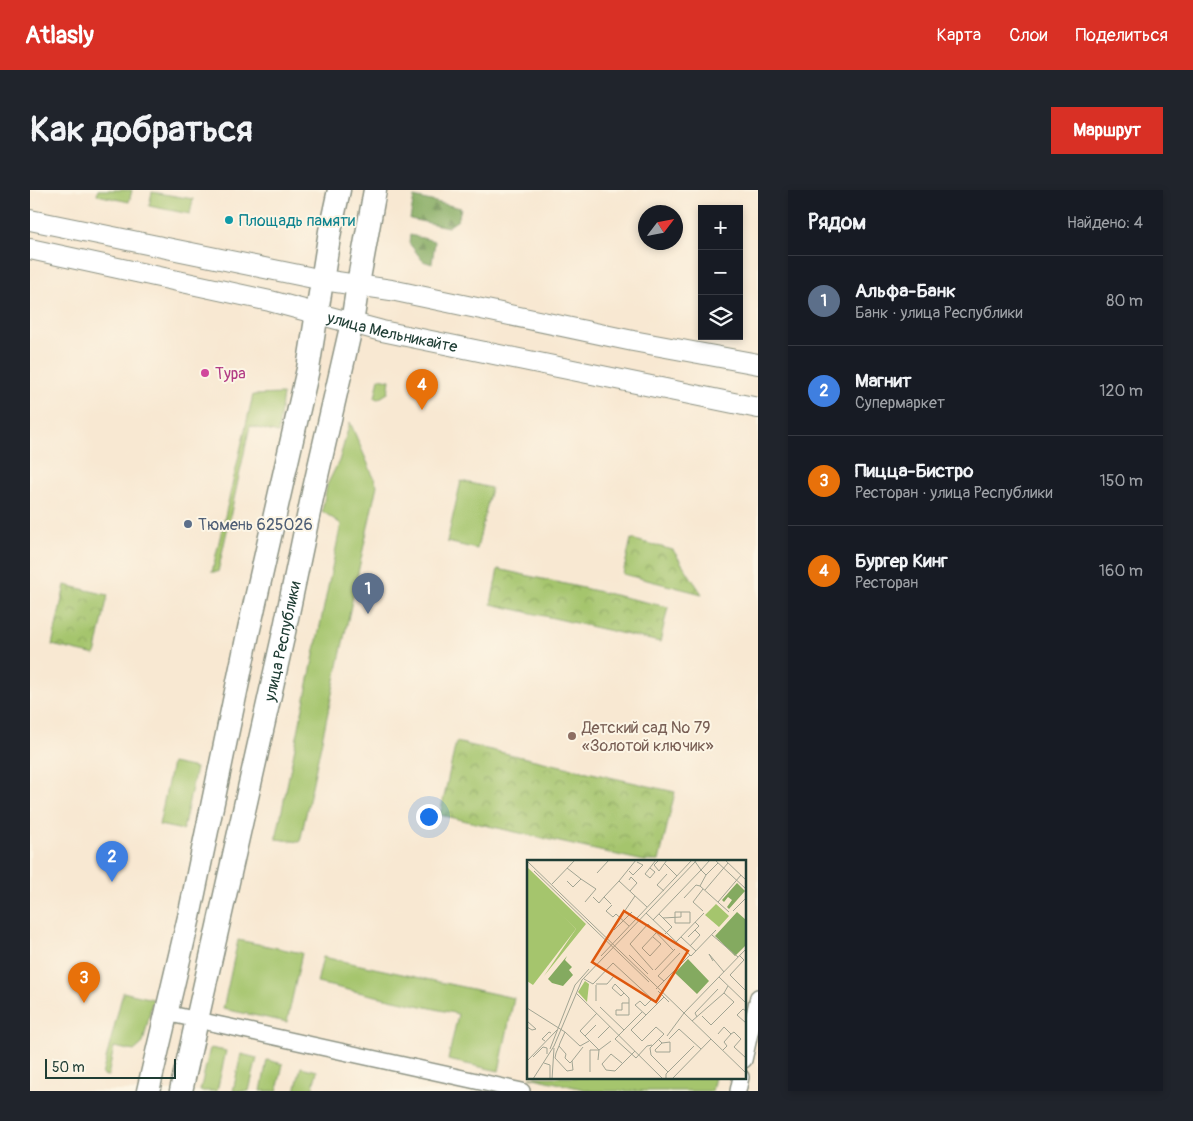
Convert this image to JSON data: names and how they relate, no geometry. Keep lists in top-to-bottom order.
{
  "streets": {
    "main road": ["улица Мельникайте", "улица Республики"]
  },
  "crossings": [
    ["улица Мельникайте", "улица Республики"]
  ],
  "places": [
    "Площадь памяти",
    "Тура",
    "Тюмень 625026",
    "Детский сад № 79 «Золотой ключик»"
  ],
  "scale_bar": "50 m",
  "north": "top right",
  "page": {
    "header": "Atlasly",
    "nav": ["Карта", "Слои", "Поделиться"],
    "buttons": "Маршрут",
    "title": "Как добраться",
    "heading": ["Рядом", "Найдено: 4"],
    "map_buttons": ["+", "−"],
    "list": [
      {
        "mark": "1",
        "name": "Альфа-Банк",
        "note": "Банк · улица Республики",
        "value": "80 m"
      },
      {
        "mark": "2",
        "name": "Магнит",
        "note": "Супермаркет",
        "value": "120 m"
      },
      {
        "mark": "3",
        "name": "Пицца-Бистро",
        "note": "Ресторан · улица Республики",
        "value": "150 m"
      },
      {
        "mark": "4",
        "name": "Бургер Кинг",
        "note": "Ресторан",
        "value": "160 m"
      }
    ],
    "pins": [
      "4",
      "1",
      "2",
      "3"
    ],
    "scale": "50 m"
  }
}
